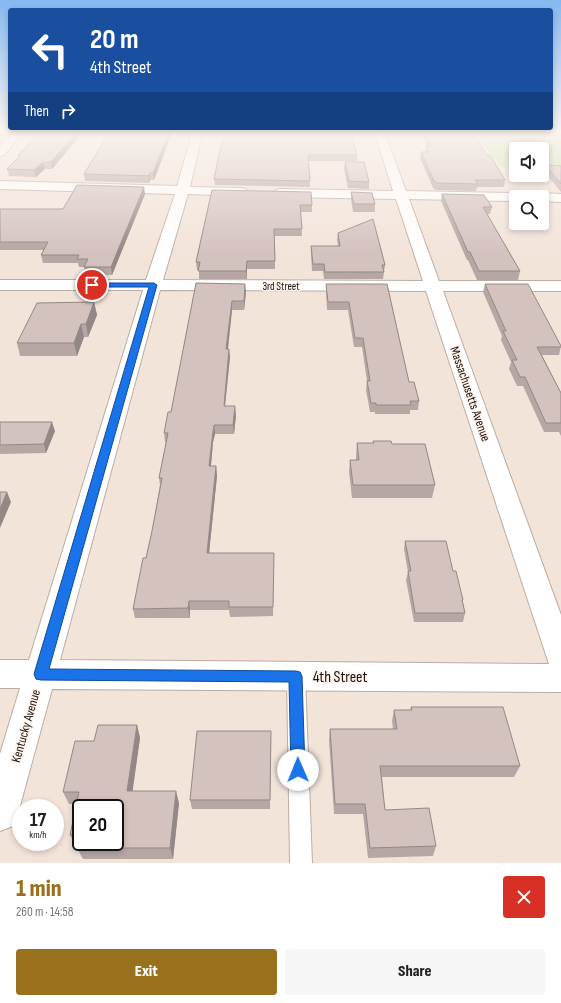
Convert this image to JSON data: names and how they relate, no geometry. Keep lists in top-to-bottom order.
{
  "streets": {
    "street": [
      "3rd Street",
      "Massachusetts Avenue",
      "4th Street",
      "Kentucky Avenue"
    ]
  },
  "crossings": [
    ["3rd Street", "Massachusetts Avenue"],
    ["3rd Street", "Kentucky Avenue"],
    ["4th Street", "Kentucky Avenue"]
  ],
  "page": {
    "turn": ["20 m", "4th Street"],
    "then": "Then",
    "speed": "17 km/h",
    "limit": "20",
    "heading": ["1 min", "260 m · 14:58"],
    "buttons": ["Exit", "Share"]
  }
}
